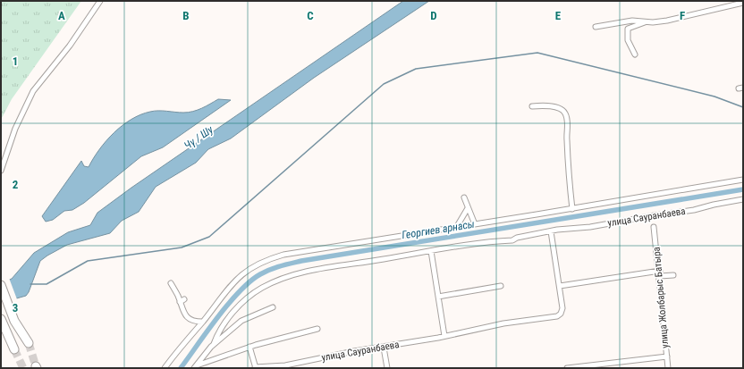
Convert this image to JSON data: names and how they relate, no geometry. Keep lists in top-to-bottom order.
{
  "streets": {
    "street": ["улица Сауранбаева", "улица Жолбарыс Батыра"]
  },
  "water": ["Чү / Шу", "Георгиев арнасы"],
  "grid": {
    "columns": [
      "A",
      "B",
      "C",
      "D",
      "E",
      "F"
    ],
    "rows": ["1", "2", "3"]
  }
}
